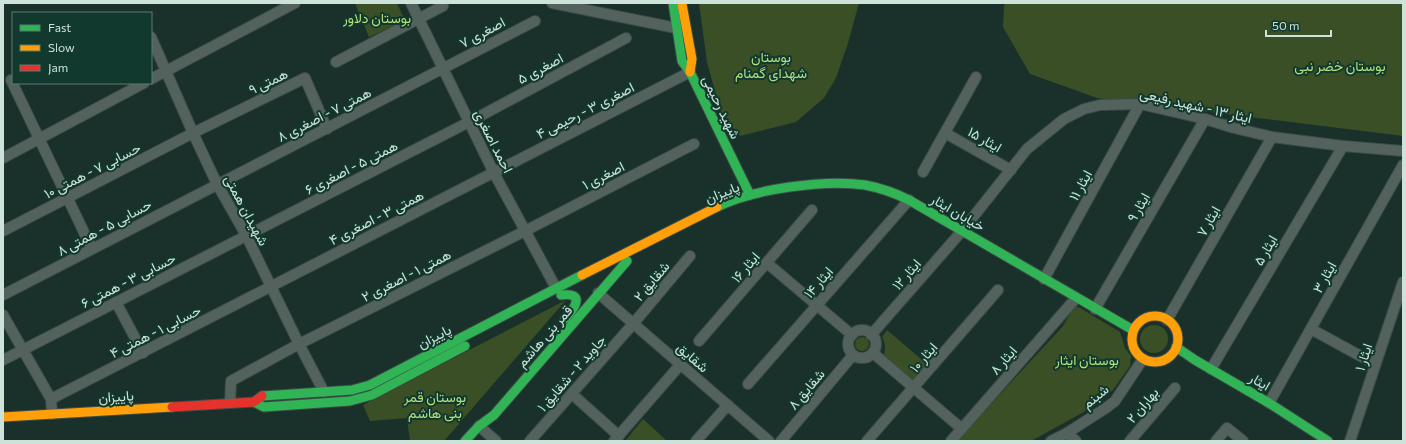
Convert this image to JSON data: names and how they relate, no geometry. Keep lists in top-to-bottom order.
{
  "streets": {
    "street": [
      "اصغری ۷",
      "اصغری ۵",
      "همتی ۹",
      "ایثار ۱۳ - شهید رفیعی",
      "شهید رحیمی",
      "اصغری ۳ - رحیمی ۴",
      "همتی ۷ - اصغری ۸",
      "ایثار ۱۵",
      "احمد اصغری",
      "همتی ۵ - اصغری ۶",
      "حسابی ۷ - همتی ۱۰",
      "اصغری ۱",
      "ایثار ۱۱",
      "پاییزان",
      "ایثار ۹",
      "شهیدان همتی",
      "خیابان ایثار",
      "همتی ۳ - اصغری ۴",
      "ایثار ۷",
      "حسابی ۵ - همتی ۸",
      "ایثار ۵",
      "ایثار ۱۶",
      "ایثار ۱۲",
      "همتی ۱ - اصغری ۲",
      "ایثار ۳",
      "حسابی ۳ - همتی ۶",
      "شقایق ۲",
      "ایثار ۱۴",
      "حسابی ۱ - همتی ۴",
      "قمر بنی هاشم",
      "شقایق",
      "ایثار ۱۰",
      "ایثار ۱",
      "ایثار ۸",
      "جاوید ۲ - شقایق ۱",
      "ایثار",
      "شقایق ۸",
      "شبنم",
      "بهاران ۲"
    ]
  },
  "crossings": [
    ["اصغری ۷", "همتی ۷ - اصغری ۸"],
    ["اصغری ۷", "احمد اصغری"],
    ["اصغری ۵", "احمد اصغری"],
    ["اصغری ۵", "همتی ۵ - اصغری ۶"],
    ["همتی ۹", "همتی ۷ - اصغری ۸"],
    ["همتی ۹", "حسابی ۷ - همتی ۱۰"],
    ["همتی ۹", "شهیدان همتی"],
    ["ایثار ۱۳ - شهید رفیعی", "ایثار ۱۵"],
    ["ایثار ۱۳ - شهید رفیعی", "ایثار ۱۱"],
    ["ایثار ۱۳ - شهید رفیعی", "ایثار ۹"],
    ["ایثار ۱۳ - شهید رفیعی", "خیابان ایثار"],
    ["ایثار ۱۳ - شهید رفیعی", "ایثار ۷"],
    ["ایثار ۱۳ - شهید رفیعی", "ایثار ۵"],
    ["ایثار ۱۳ - شهید رفیعی", "ایثار ۱۲"],
    ["شهید رحیمی", "اصغری ۳ - رحیمی ۴"],
    ["شهید رحیمی", "پاییزان"],
    ["شهید رحیمی", "خیابان ایثار"],
    ["اصغری ۳ - رحیمی ۴", "احمد اصغری"],
    ["اصغری ۳ - رحیمی ۴", "همتی ۳ - اصغری ۴"],
    ["همتی ۷ - اصغری ۸", "احمد اصغری"],
    ["همتی ۷ - اصغری ۸", "شهیدان همتی"],
    ["همتی ۷ - اصغری ۸", "حسابی ۵ - همتی ۸"],
    ["احمد اصغری", "همتی ۵ - اصغری ۶"],
    ["احمد اصغری", "اصغری ۱"],
    ["احمد اصغری", "پاییزان"],
    ["احمد اصغری", "همتی ۳ - اصغری ۴"],
    ["احمد اصغری", "همتی ۱ - اصغری ۲"],
    ["احمد اصغری", "قمر بنی هاشم"],
    ["همتی ۵ - اصغری ۶", "شهیدان همتی"],
    ["همتی ۵ - اصغری ۶", "حسابی ۳ - همتی ۶"],
    ["حسابی ۷ - همتی ۱۰", "شهیدان همتی"],
    ["اصغری ۱", "همتی ۱ - اصغری ۲"],
    ["ایثار ۱۱", "خیابان ایثار"],
    ["پاییزان", "شهیدان همتی"],
    ["پاییزان", "خیابان ایثار"],
    ["پاییزان", "همتی ۱ - اصغری ۲"],
    ["پاییزان", "قمر بنی هاشم"],
    ["ایثار ۹", "خیابان ایثار"],
    ["شهیدان همتی", "همتی ۳ - اصغری ۴"],
    ["شهیدان همتی", "حسابی ۵ - همتی ۸"],
    ["شهیدان همتی", "همتی ۱ - اصغری ۲"],
    ["شهیدان همتی", "حسابی ۳ - همتی ۶"],
    ["شهیدان همتی", "حسابی ۱ - همتی ۴"],
    ["خیابان ایثار", "ایثار ۷"],
    ["خیابان ایثار", "ایثار ۱۲"],
    ["خیابان ایثار", "ایثار ۱۴"],
    ["خیابان ایثار", "ایثار ۸"],
    ["خیابان ایثار", "ایثار"],
    ["خیابان ایثار", "شبنم"],
    ["همتی ۳ - اصغری ۴", "حسابی ۱ - همتی ۴"],
    ["ایثار ۷", "ایثار"],
    ["ایثار ۷", "شبنم"],
    ["ایثار ۵", "ایثار"],
    ["ایثار ۱۲", "شقایق ۸"],
    ["ایثار ۳", "ایثار"],
    ["شقایق ۲", "شقایق"],
    ["شقایق ۲", "جاوید ۲ - شقایق ۱"],
    ["قمر بنی هاشم", "شقایق"],
    ["شقایق", "جاوید ۲ - شقایق ۱"],
    ["ایثار", "شبنم"]
  ],
  "parks": [
    "بوستان دلاور",
    "بوستان شهدای گمنام",
    "بوستان خضر نبی",
    "بوستان ایثار",
    "بوستان قمر بنی هاشم"
  ],
  "legend": ["Fast", "Slow", "Jam"],
  "scale_bar": "50 m"
}
